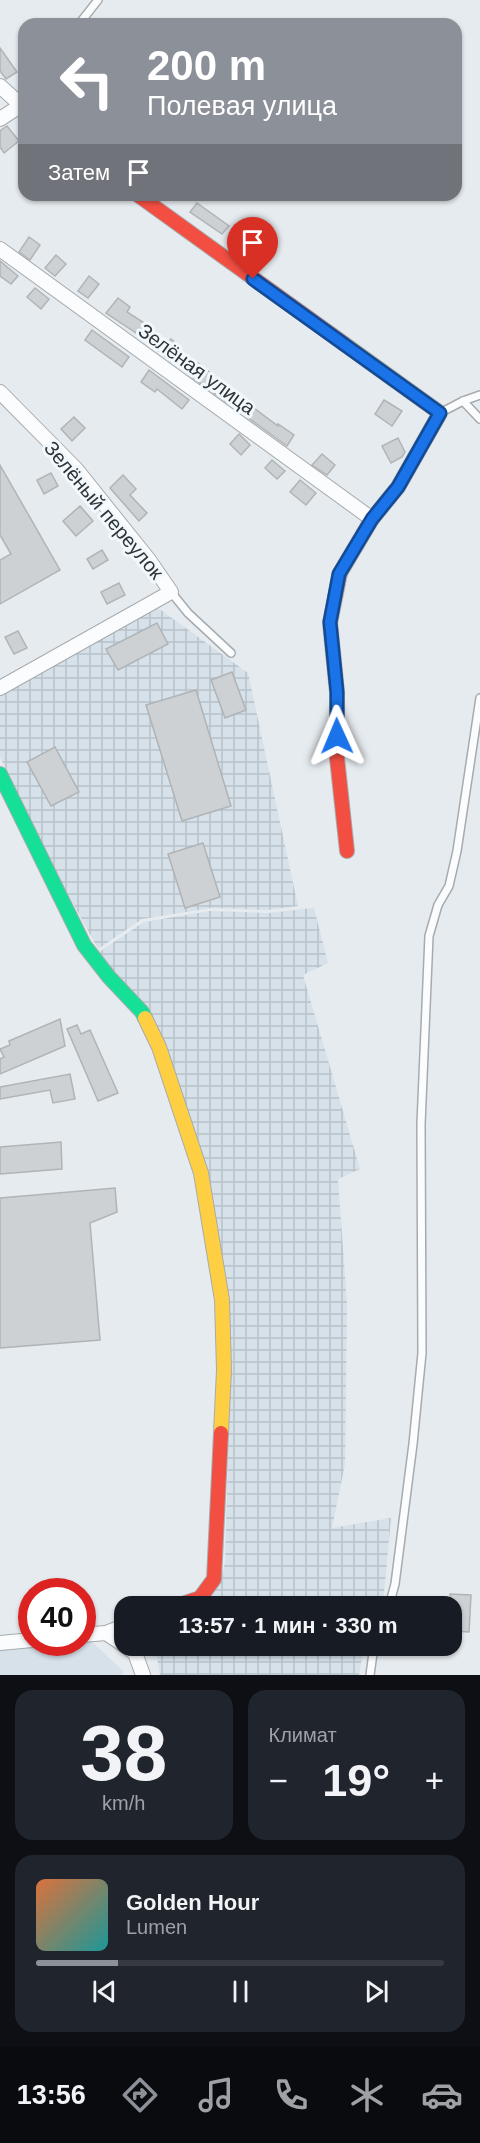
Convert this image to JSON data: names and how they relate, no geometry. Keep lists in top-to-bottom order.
{
  "streets": {
    "street": ["Зелёная улица", "Зелёный переулок"]
  },
  "page": {
    "turn": ["200 m", "Полевая улица"],
    "then": "Затем",
    "limit": "40",
    "trip": "13:57 · 1 мин · 330 m",
    "tile": [
      ["38", "km/h"],
      "Климат"
    ],
    "heat": ["−", "19°", "+"],
    "song": ["Golden Hour", "Lumen"],
    "tabs": "13:56"
  }
}
